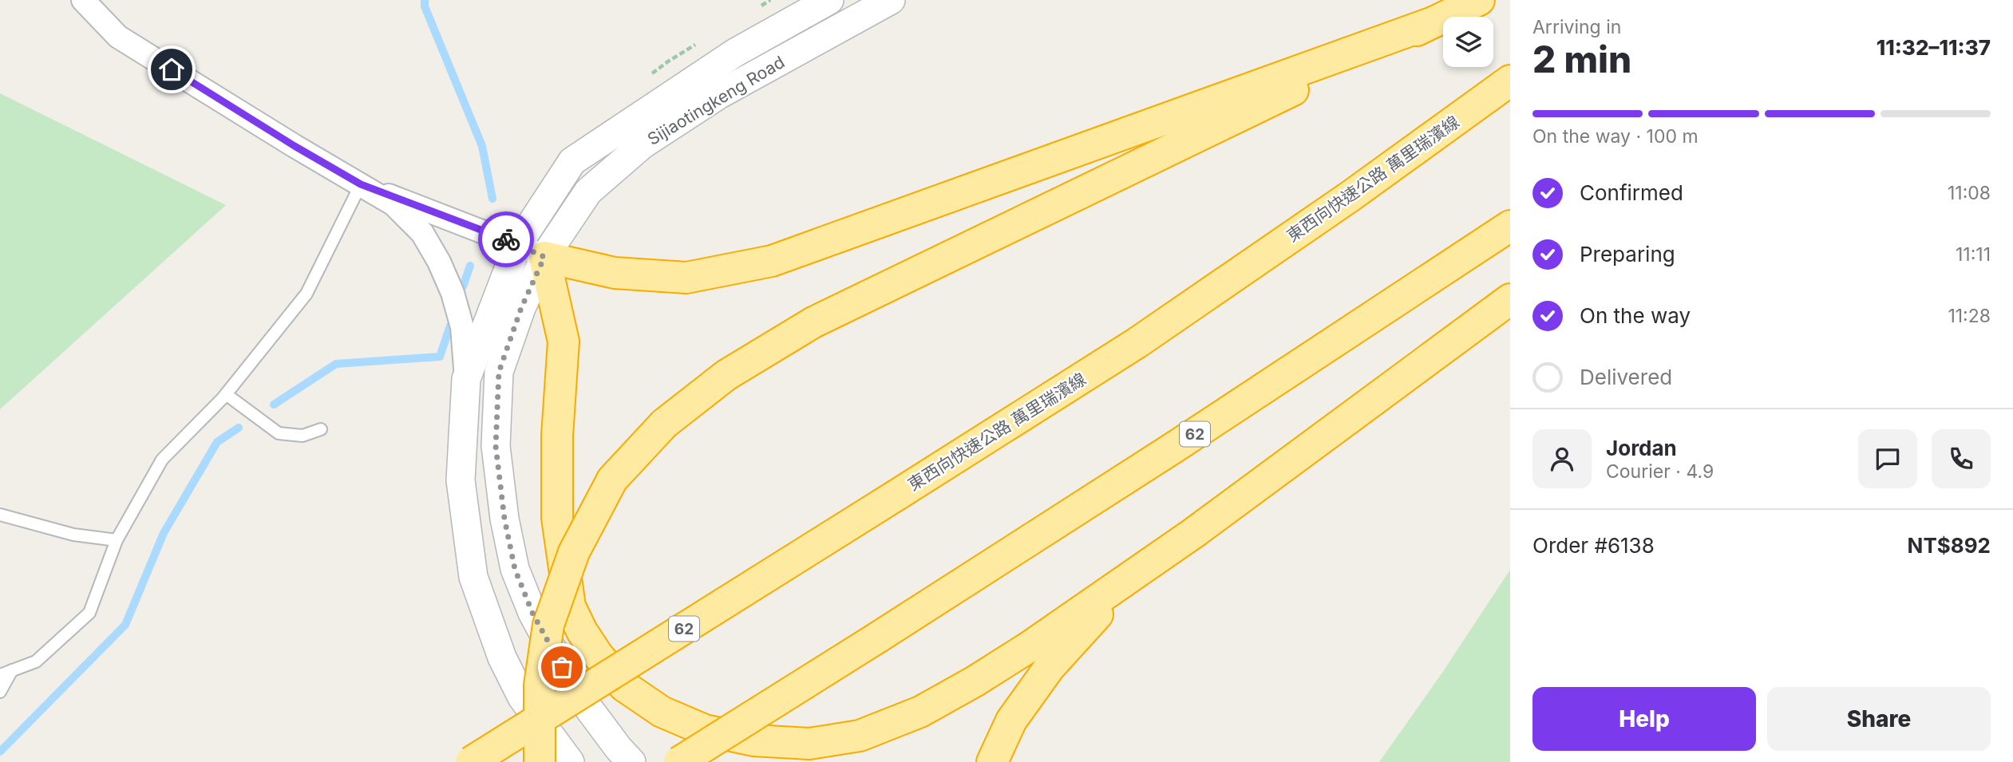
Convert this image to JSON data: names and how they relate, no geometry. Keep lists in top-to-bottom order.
{
  "streets": {
    "highway": ["東西向快速公路 萬里瑞濱線", "62"],
    "street": ["Sijiaotingkeng Road"]
  },
  "page": {
    "heading": ["2 min", "Arriving in", "11:32–11:37"],
    "panel": [
      "Jordan",
      "Courier · 4.9",
      "Order #6138",
      "NT$892"
    ],
    "bar": "On the way · 100 m",
    "list": [
      ["Confirmed", "11:08"],
      ["Preparing", "11:11"],
      ["On the way", "11:28"],
      "Delivered"
    ],
    "buttons": ["Help", "Share"]
  }
}
